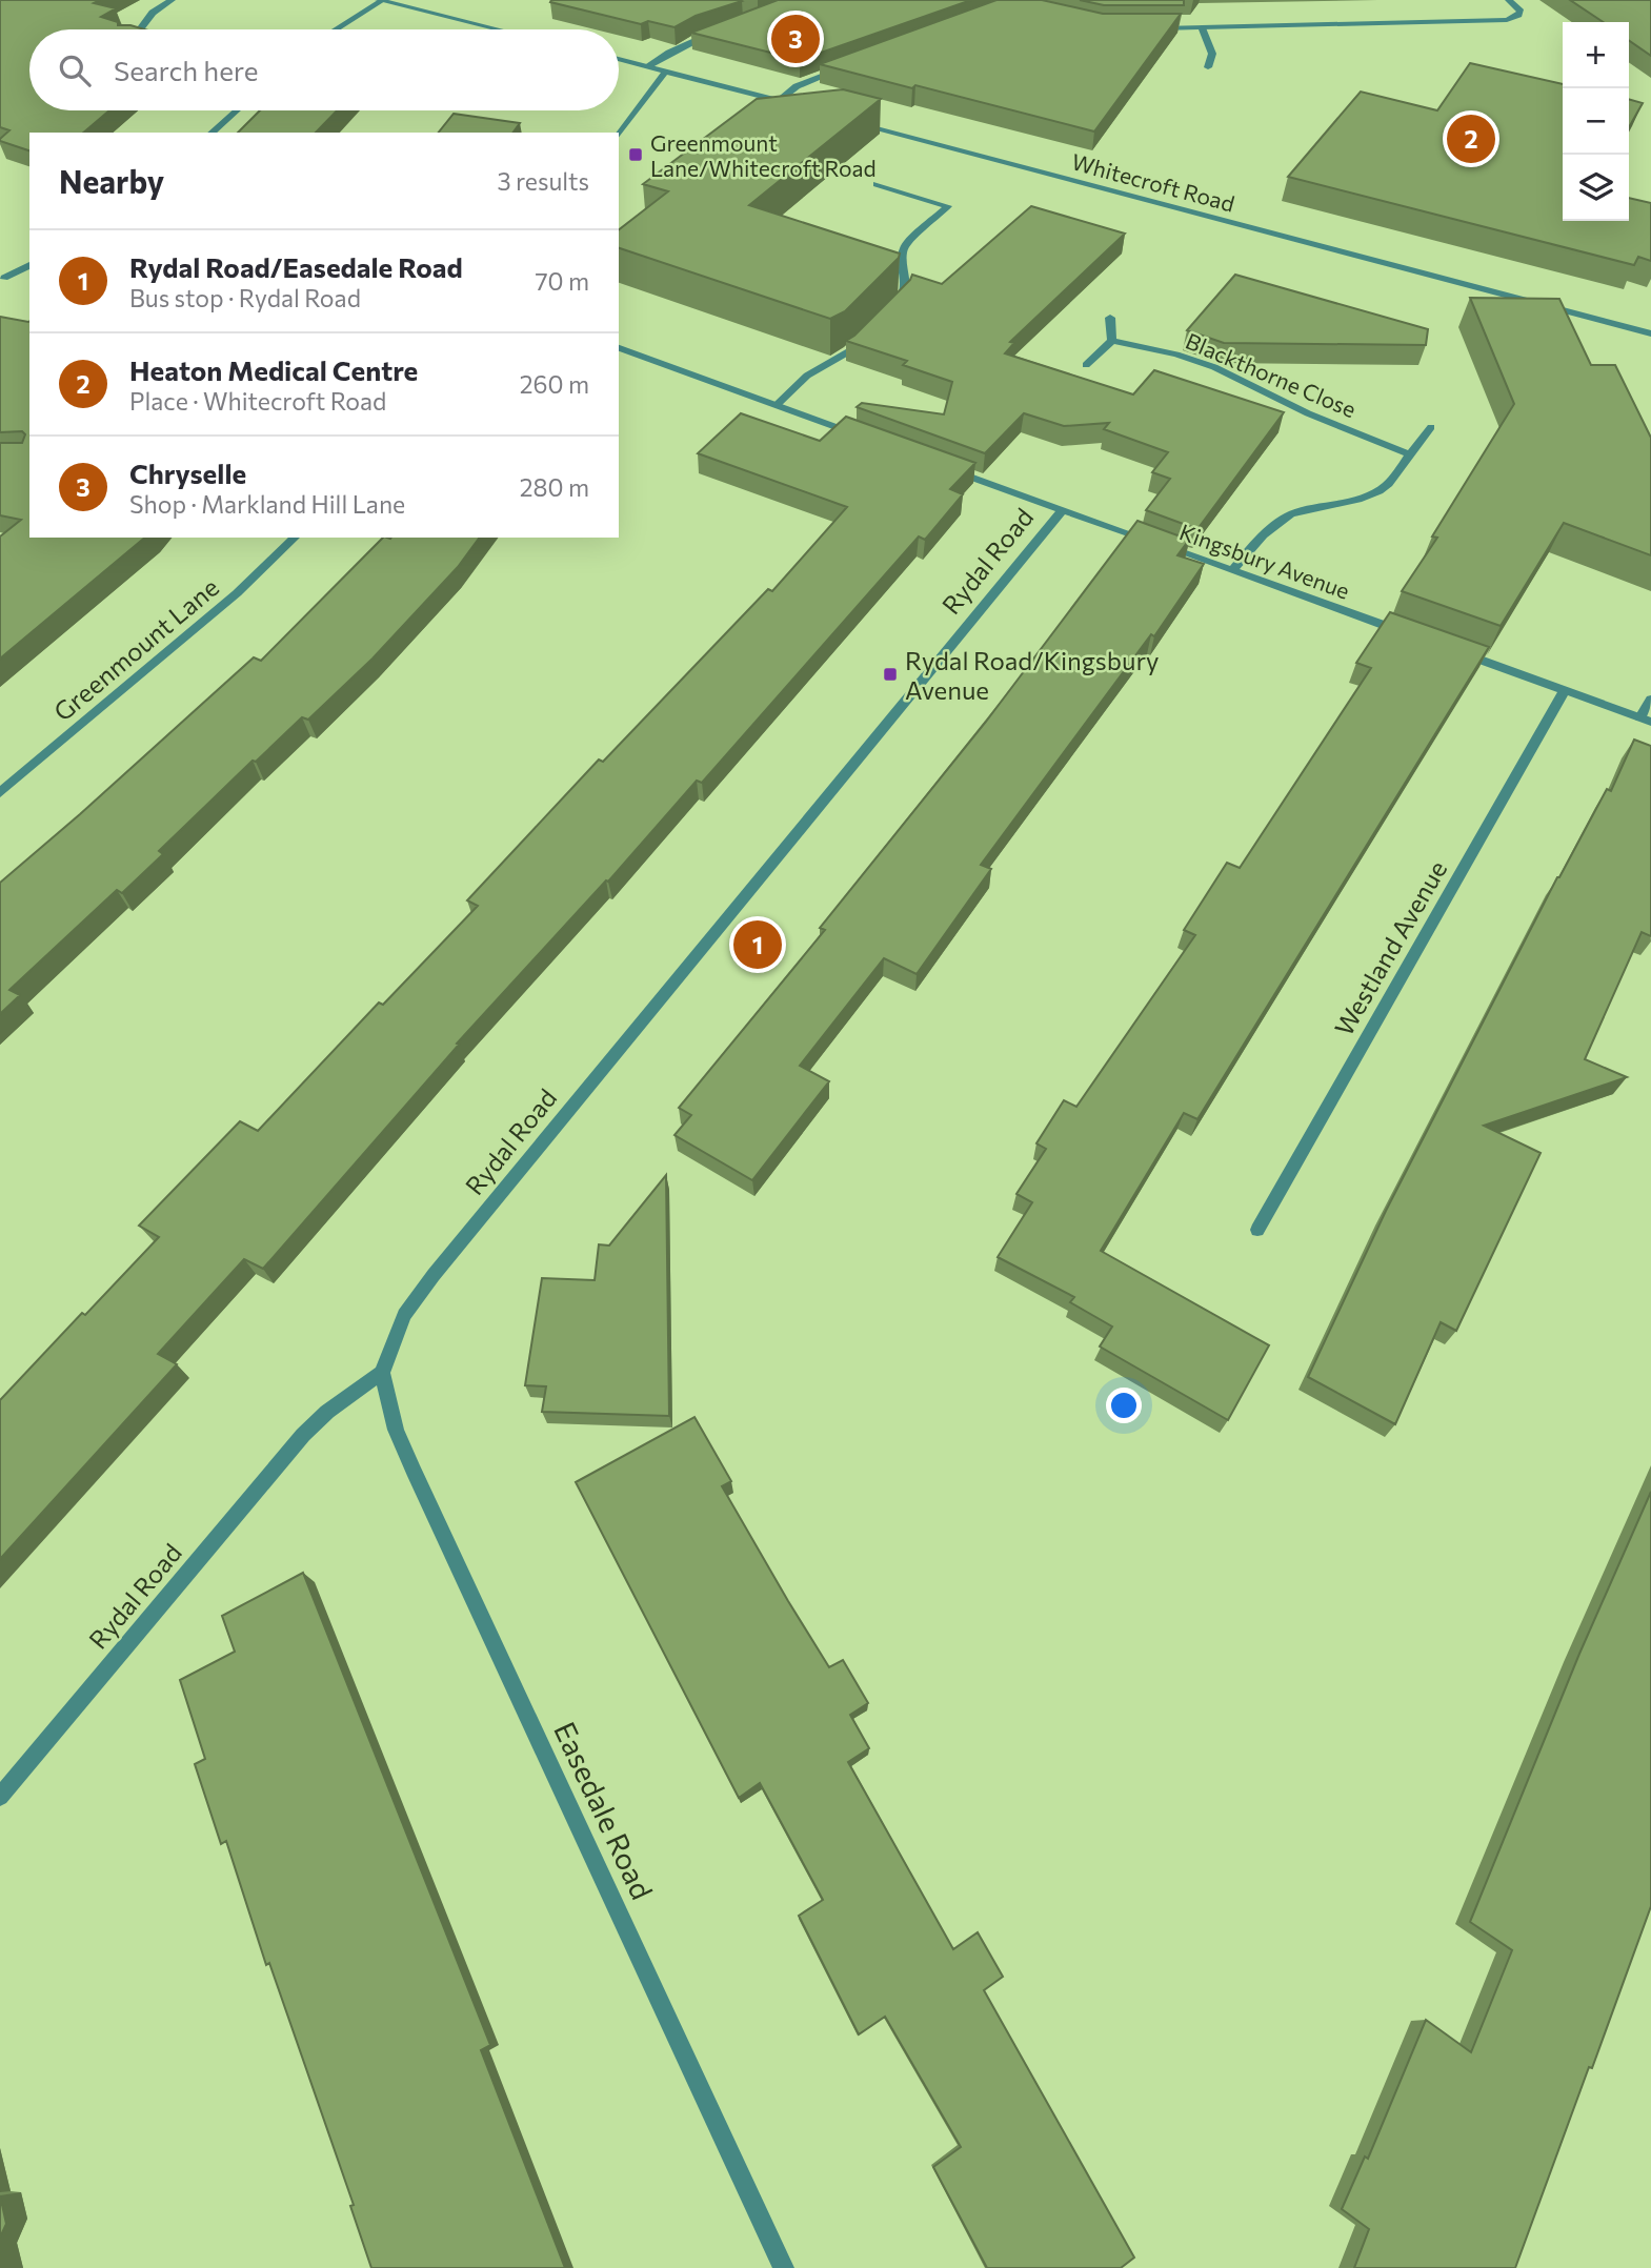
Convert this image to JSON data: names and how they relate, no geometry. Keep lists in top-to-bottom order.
{
  "streets": {
    "street": [
      "Whitecroft Road",
      "Blackthorne Close",
      "Rydal Road",
      "Kingsbury Avenue",
      "Greenmount Lane",
      "Westland Avenue",
      "Easedale Road"
    ]
  },
  "crossings": [
    ["Rydal Road", "Kingsbury Avenue"],
    ["Rydal Road", "Easedale Road"]
  ],
  "places": {
    "transit": ["Greenmount Lane/Whitecroft Road", "Rydal Road/Kingsbury Avenue"]
  },
  "page": {
    "pins": ["3", "2", "1"],
    "map_buttons": ["+", "−"],
    "search": "Search here",
    "heading": ["Nearby", "3 results"],
    "list": [
      {
        "mark": "1",
        "name": "Rydal Road/Easedale Road",
        "note": "Bus stop · Rydal Road",
        "value": "70 m"
      },
      {
        "mark": "2",
        "name": "Heaton Medical Centre",
        "note": "Place · Whitecroft Road",
        "value": "260 m"
      },
      {
        "mark": "3",
        "name": "Chryselle",
        "note": "Shop · Markland Hill Lane",
        "value": "280 m"
      }
    ]
  }
}
